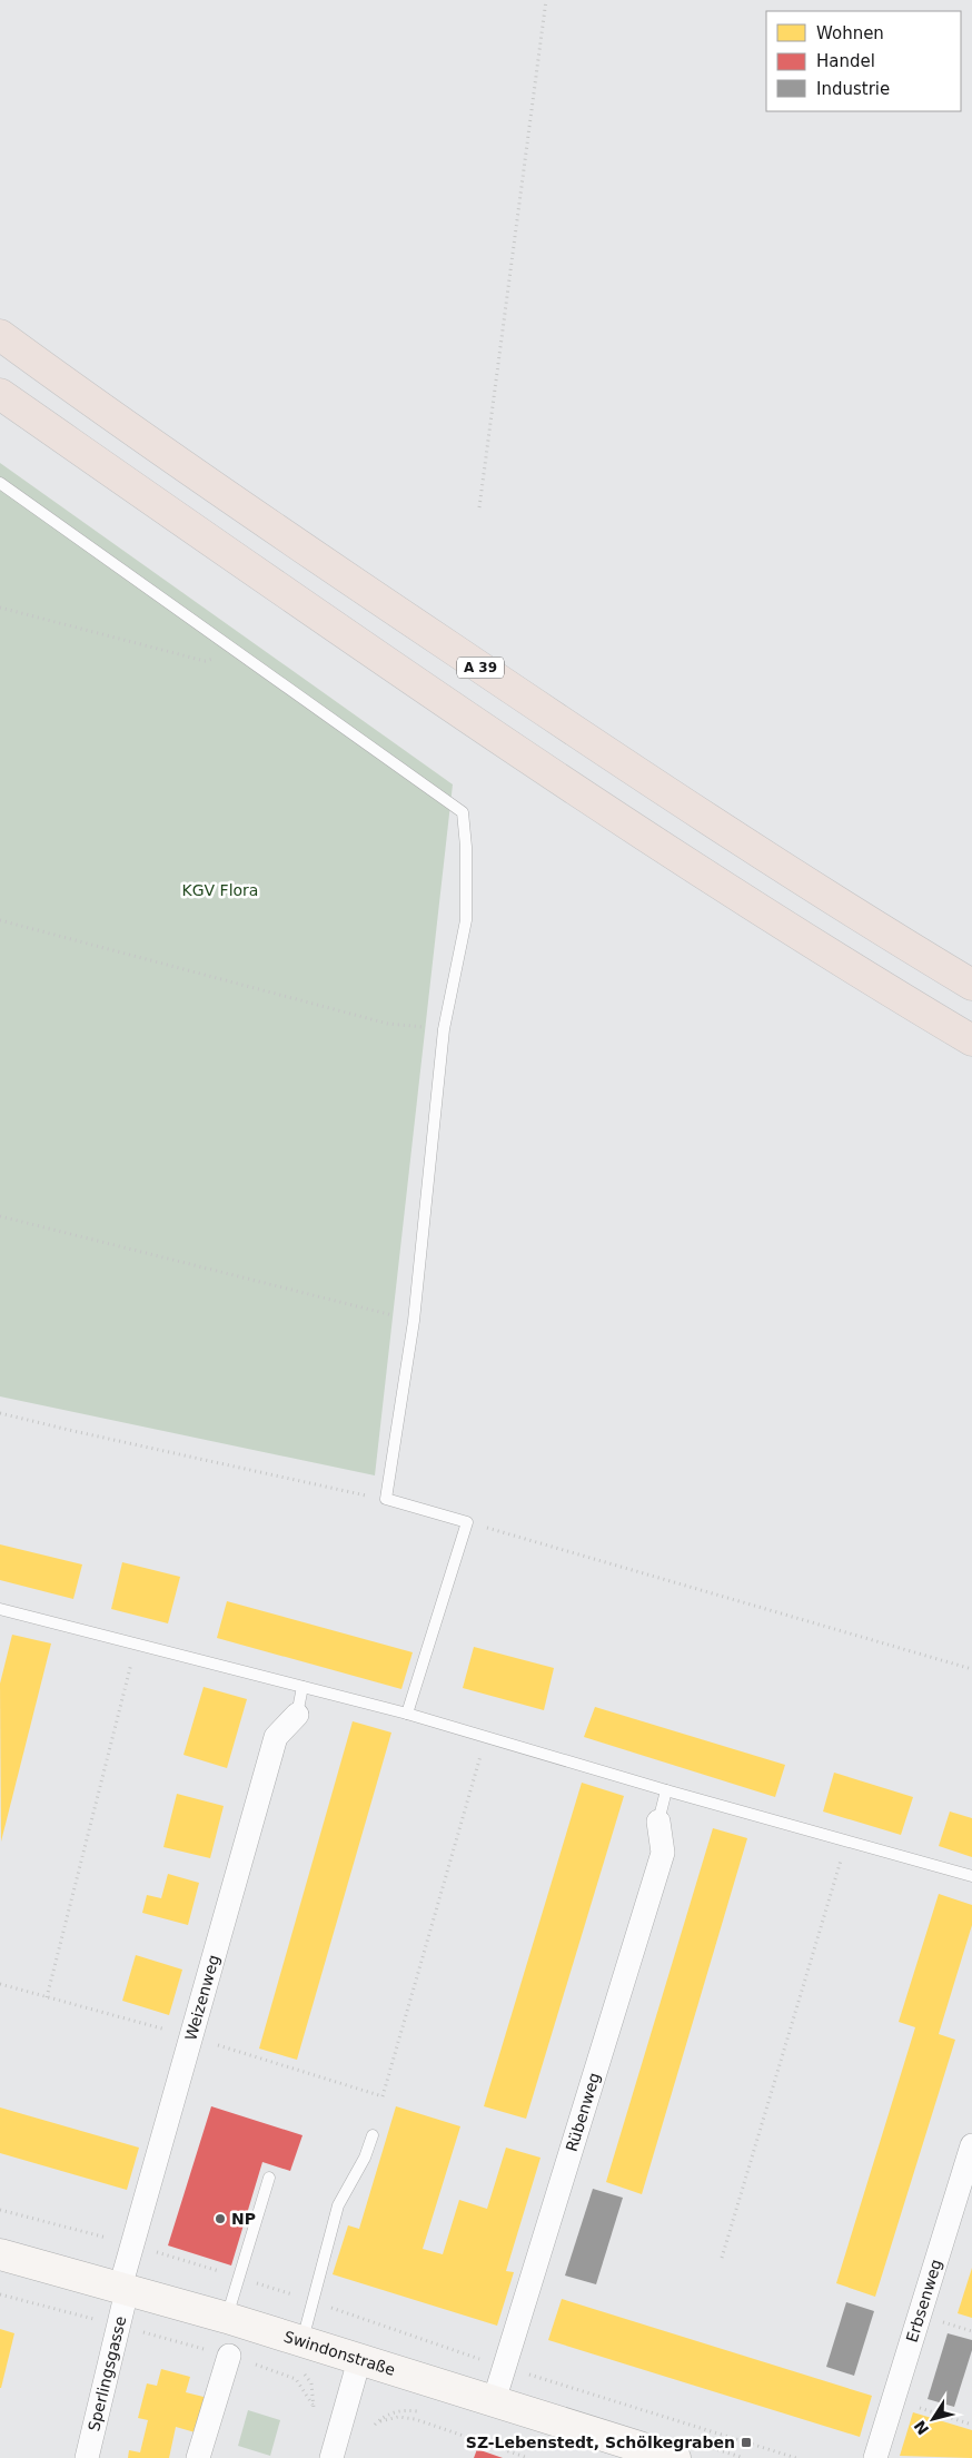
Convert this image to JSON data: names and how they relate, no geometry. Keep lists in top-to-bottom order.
{
  "streets": {
    "highway": ["A 39"],
    "street": [
      "Weizenweg",
      "Rübenweg",
      "Erbsenweg",
      "Swindonstraße",
      "Sperlingsgasse"
    ]
  },
  "crossings": [
    ["Weizenweg", "Swindonstraße"],
    ["Weizenweg", "Sperlingsgasse"],
    ["Rübenweg", "Swindonstraße"],
    ["Swindonstraße", "Sperlingsgasse"]
  ],
  "parks": ["KGV Flora"],
  "places": {
    "other": ["NP"],
    "transit": ["SZ-Lebenstedt, Schölkegraben"]
  },
  "legend": ["Wohnen", "Handel", "Industrie"],
  "north": "bottom left"
}
